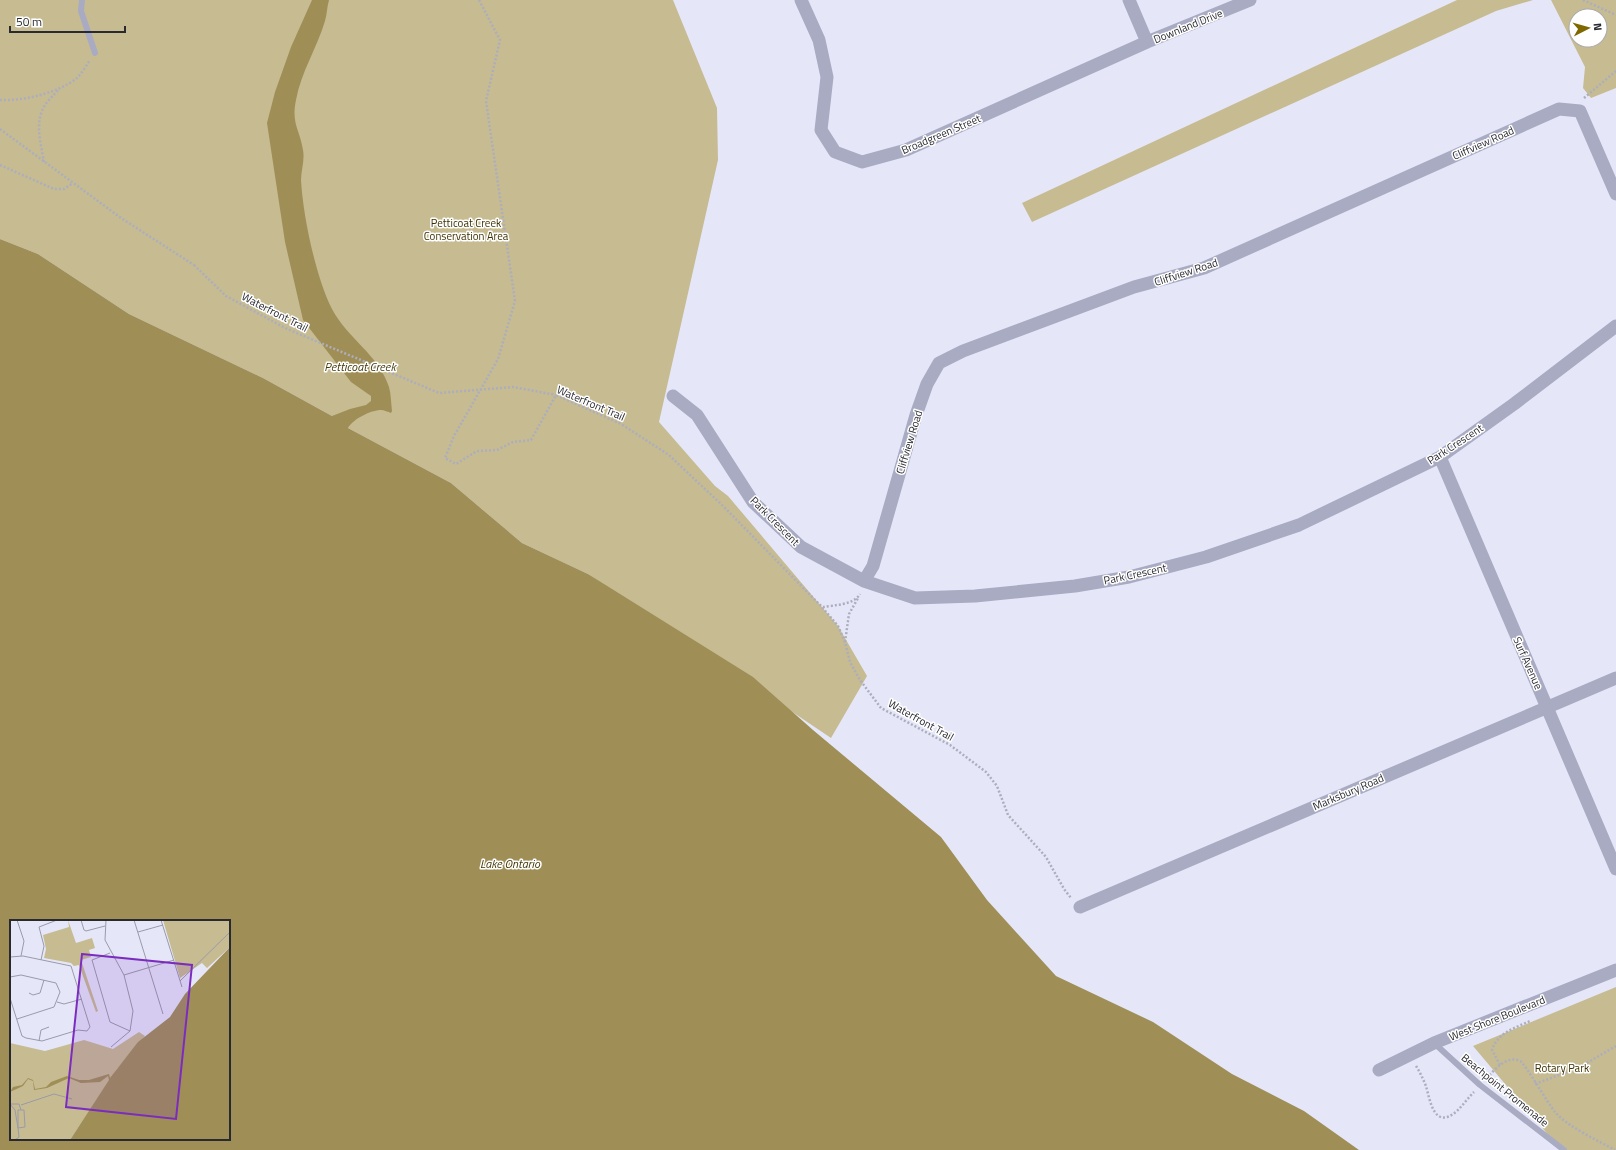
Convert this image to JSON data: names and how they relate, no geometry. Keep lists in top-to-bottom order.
{
  "streets": {
    "street": [
      "Downland Drive",
      "Broadgreen Street",
      "Cliffview Road",
      "Park Crescent",
      "Surf Avenue",
      "Marksbury Road",
      "West Shore Boulevard"
    ],
    "lane": ["Beachpoint Promenade"],
    "path": ["Waterfront Trail"]
  },
  "crossings": [
    ["Downland Drive", "Broadgreen Street"],
    ["Cliffview Road", "Park Crescent"],
    ["Waterfront Trail", "Marksbury Road"],
    ["Park Crescent", "Surf Avenue"],
    ["Surf Avenue", "Marksbury Road"],
    ["West Shore Boulevard", "Beachpoint Promenade"]
  ],
  "water": ["Petticoat Creek", "Lake Ontario"],
  "parks": ["Petticoat Creek Conservation Area", "Rotary Park"],
  "scale_bar": "50 m",
  "north": "right"
}
